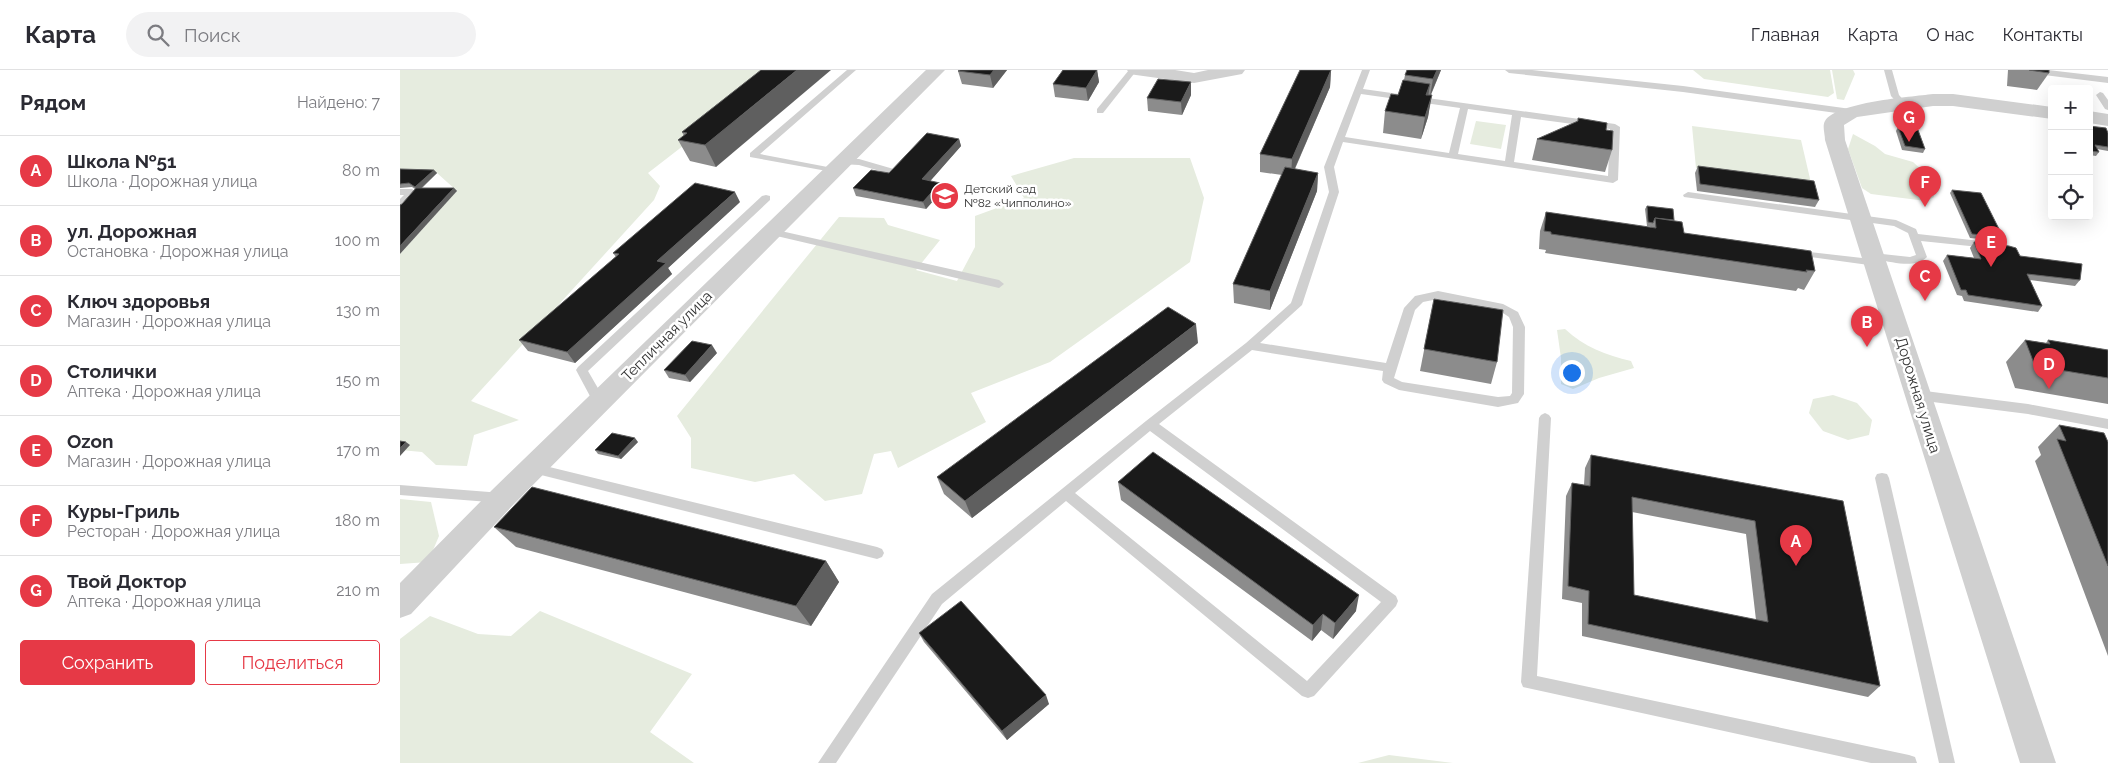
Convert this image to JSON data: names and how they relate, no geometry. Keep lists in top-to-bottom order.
{
  "streets": {
    "street": ["Тепличная улица", "Дорожная улица"]
  },
  "places": {
    "school or university": ["Детский сад №82 «Чипполино»"]
  },
  "page": {
    "header": "Карта",
    "search": "Поиск",
    "nav": [
      "Главная",
      "Карта",
      "О нас",
      "Контакты"
    ],
    "heading": ["Рядом", "Найдено: 7"],
    "map_buttons": ["+", "−"],
    "pins": [
      "G",
      "F",
      "E",
      "C",
      "B",
      "D",
      "A"
    ],
    "list": [
      {
        "mark": "A",
        "name": "Школа №51",
        "note": "Школа · Дорожная улица",
        "value": "80 m"
      },
      {
        "mark": "B",
        "name": "ул. Дорожная",
        "note": "Остановка · Дорожная улица",
        "value": "100 m"
      },
      {
        "mark": "C",
        "name": "Ключ здоровья",
        "note": "Магазин · Дорожная улица",
        "value": "130 m"
      },
      {
        "mark": "D",
        "name": "Столички",
        "note": "Аптека · Дорожная улица",
        "value": "150 m"
      },
      {
        "mark": "E",
        "name": "Ozon",
        "note": "Магазин · Дорожная улица",
        "value": "170 m"
      },
      {
        "mark": "F",
        "name": "Куры-Гриль",
        "note": "Ресторан · Дорожная улица",
        "value": "180 m"
      },
      {
        "mark": "G",
        "name": "Твой Доктор",
        "note": "Аптека · Дорожная улица",
        "value": "210 m"
      }
    ],
    "buttons": ["Сохранить", "Поделиться"]
  }
}
